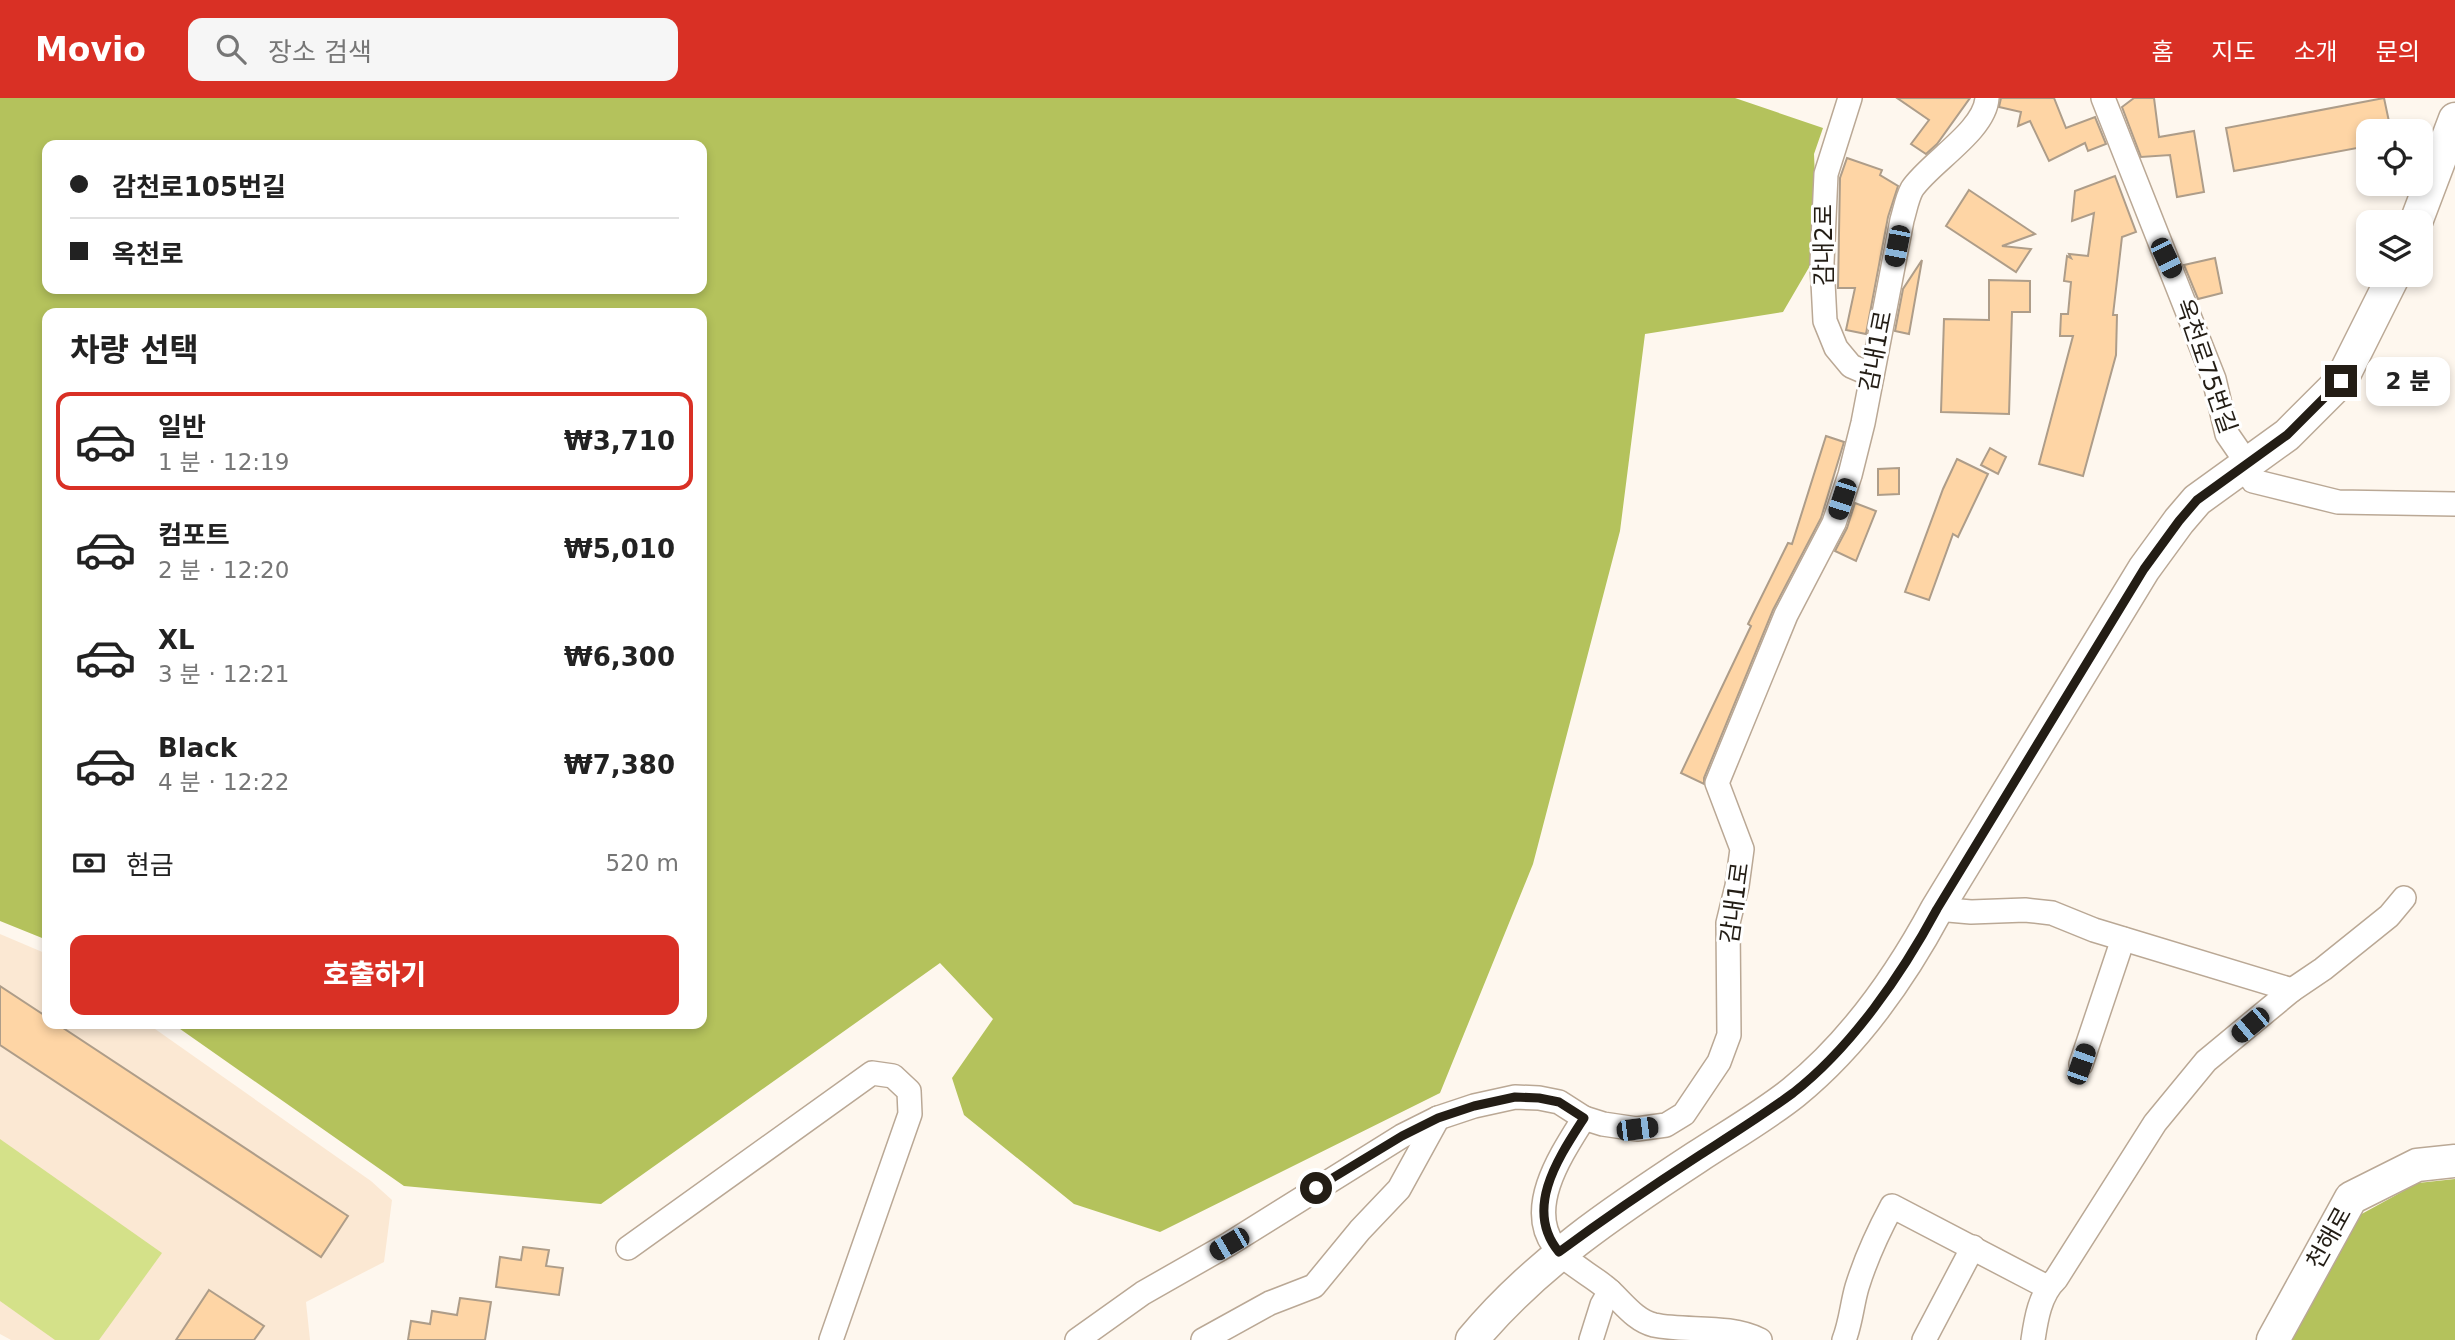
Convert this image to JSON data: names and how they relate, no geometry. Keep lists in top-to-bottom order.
{
  "streets": {
    "street": [
      "감내2로",
      "감내1로",
      "옥천로75번길",
      "천해로"
    ]
  },
  "crossings": [
    ["감내2로", "감내1로"]
  ],
  "page": {
    "header": "Movio",
    "search": "장소 검색",
    "nav": [
      "홈",
      "지도",
      "소개",
      "문의"
    ],
    "banner": ["감천로105번길", "옥천로"],
    "heading": "차량 선택",
    "bubble": "2 분",
    "list": [
      {
        "name": "일반",
        "note": "1 분 · 12:19",
        "value": "₩3,710"
      },
      {
        "name": "컴포트",
        "note": "2 분 · 12:20",
        "value": "₩5,010"
      },
      {
        "name": "XL",
        "note": "3 분 · 12:21",
        "value": "₩6,300"
      },
      {
        "name": "Black",
        "note": "4 분 · 12:22",
        "value": "₩7,380"
      }
    ],
    "pay": ["현금", "520 m"],
    "buttons": "호출하기"
  }
}
